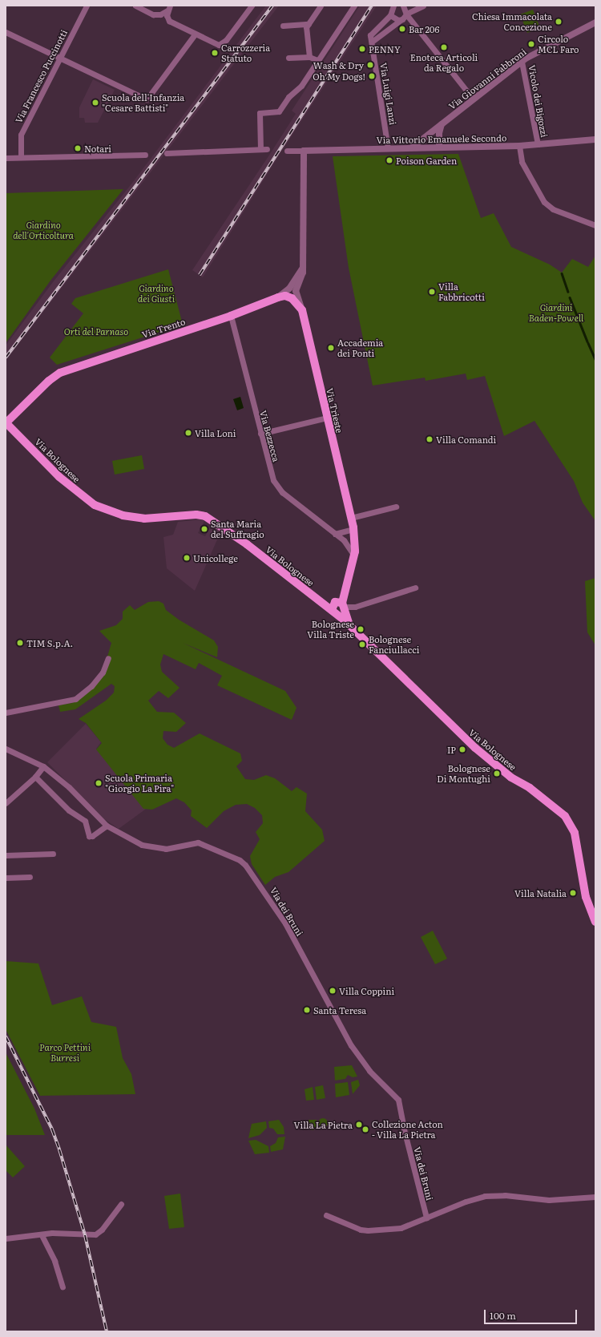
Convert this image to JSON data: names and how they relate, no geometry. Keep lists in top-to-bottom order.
{
  "streets": {
    "main road": ["Via Trento", "Via Trieste", "Via Bolognese"],
    "street": [
      "Via Francesco Puccinotti",
      "Via Giovanni Fabbroni",
      "Via Luigi Lanzi",
      "Vicolo dei Bigozzi",
      "Via Vittorio Emanuele Secondo",
      "Via Bezzecca",
      "Via dei Bruni"
    ]
  },
  "crossings": [
    ["Via Giovanni Fabbroni", "Vicolo dei Bigozzi"],
    ["Via Giovanni Fabbroni", "Via Vittorio Emanuele Secondo"],
    ["Via Luigi Lanzi", "Via Vittorio Emanuele Secondo"],
    ["Vicolo dei Bigozzi", "Via Vittorio Emanuele Secondo"],
    ["Via Vittorio Emanuele Secondo", "Via Trieste"],
    ["Via Trento", "Via Trieste"],
    ["Via Trento", "Via Bezzecca"],
    ["Via Trento", "Via Bolognese"],
    ["Via Trieste", "Via Bezzecca"],
    ["Via Trieste", "Via Bolognese"]
  ],
  "parks": [
    "Giardino dell'Orticoltura",
    "Giardino dei Giusti",
    "Giardini Baden-Powell",
    "Orti del Parnaso",
    "Parco Pettini Burresi"
  ],
  "places": [
    "Chiesa Immacolata Concezione",
    "Bar 206",
    "Circolo MCL Faro",
    "Enoteca Articoli da Regalo",
    "PENNY",
    "Carrozzeria Statuto",
    "Wash & Dry",
    "Oh My Dogs!",
    "Scuola dell'Infanzia \"Cesare Battisti\"",
    "Notari",
    "Poison Garden",
    "Villa Fabbricotti",
    "Accademia dei Ponti",
    "Villa Loni",
    "Villa Comandi",
    "Santa Maria del Suffragio",
    "Unicollege",
    "Bolognese Villa Triste",
    "TIM S.p.A.",
    "Bolognese Fanciullacci",
    "IP",
    "Bolognese Di Montughi",
    "Scuola Primaria \"Giorgio La Pira\"",
    "Villa Natalia",
    "Villa Coppini",
    "Santa Teresa",
    "Villa La Pietra",
    "Collezione Acton - Villa La Pietra"
  ],
  "scale_bar": "100 m"
}
